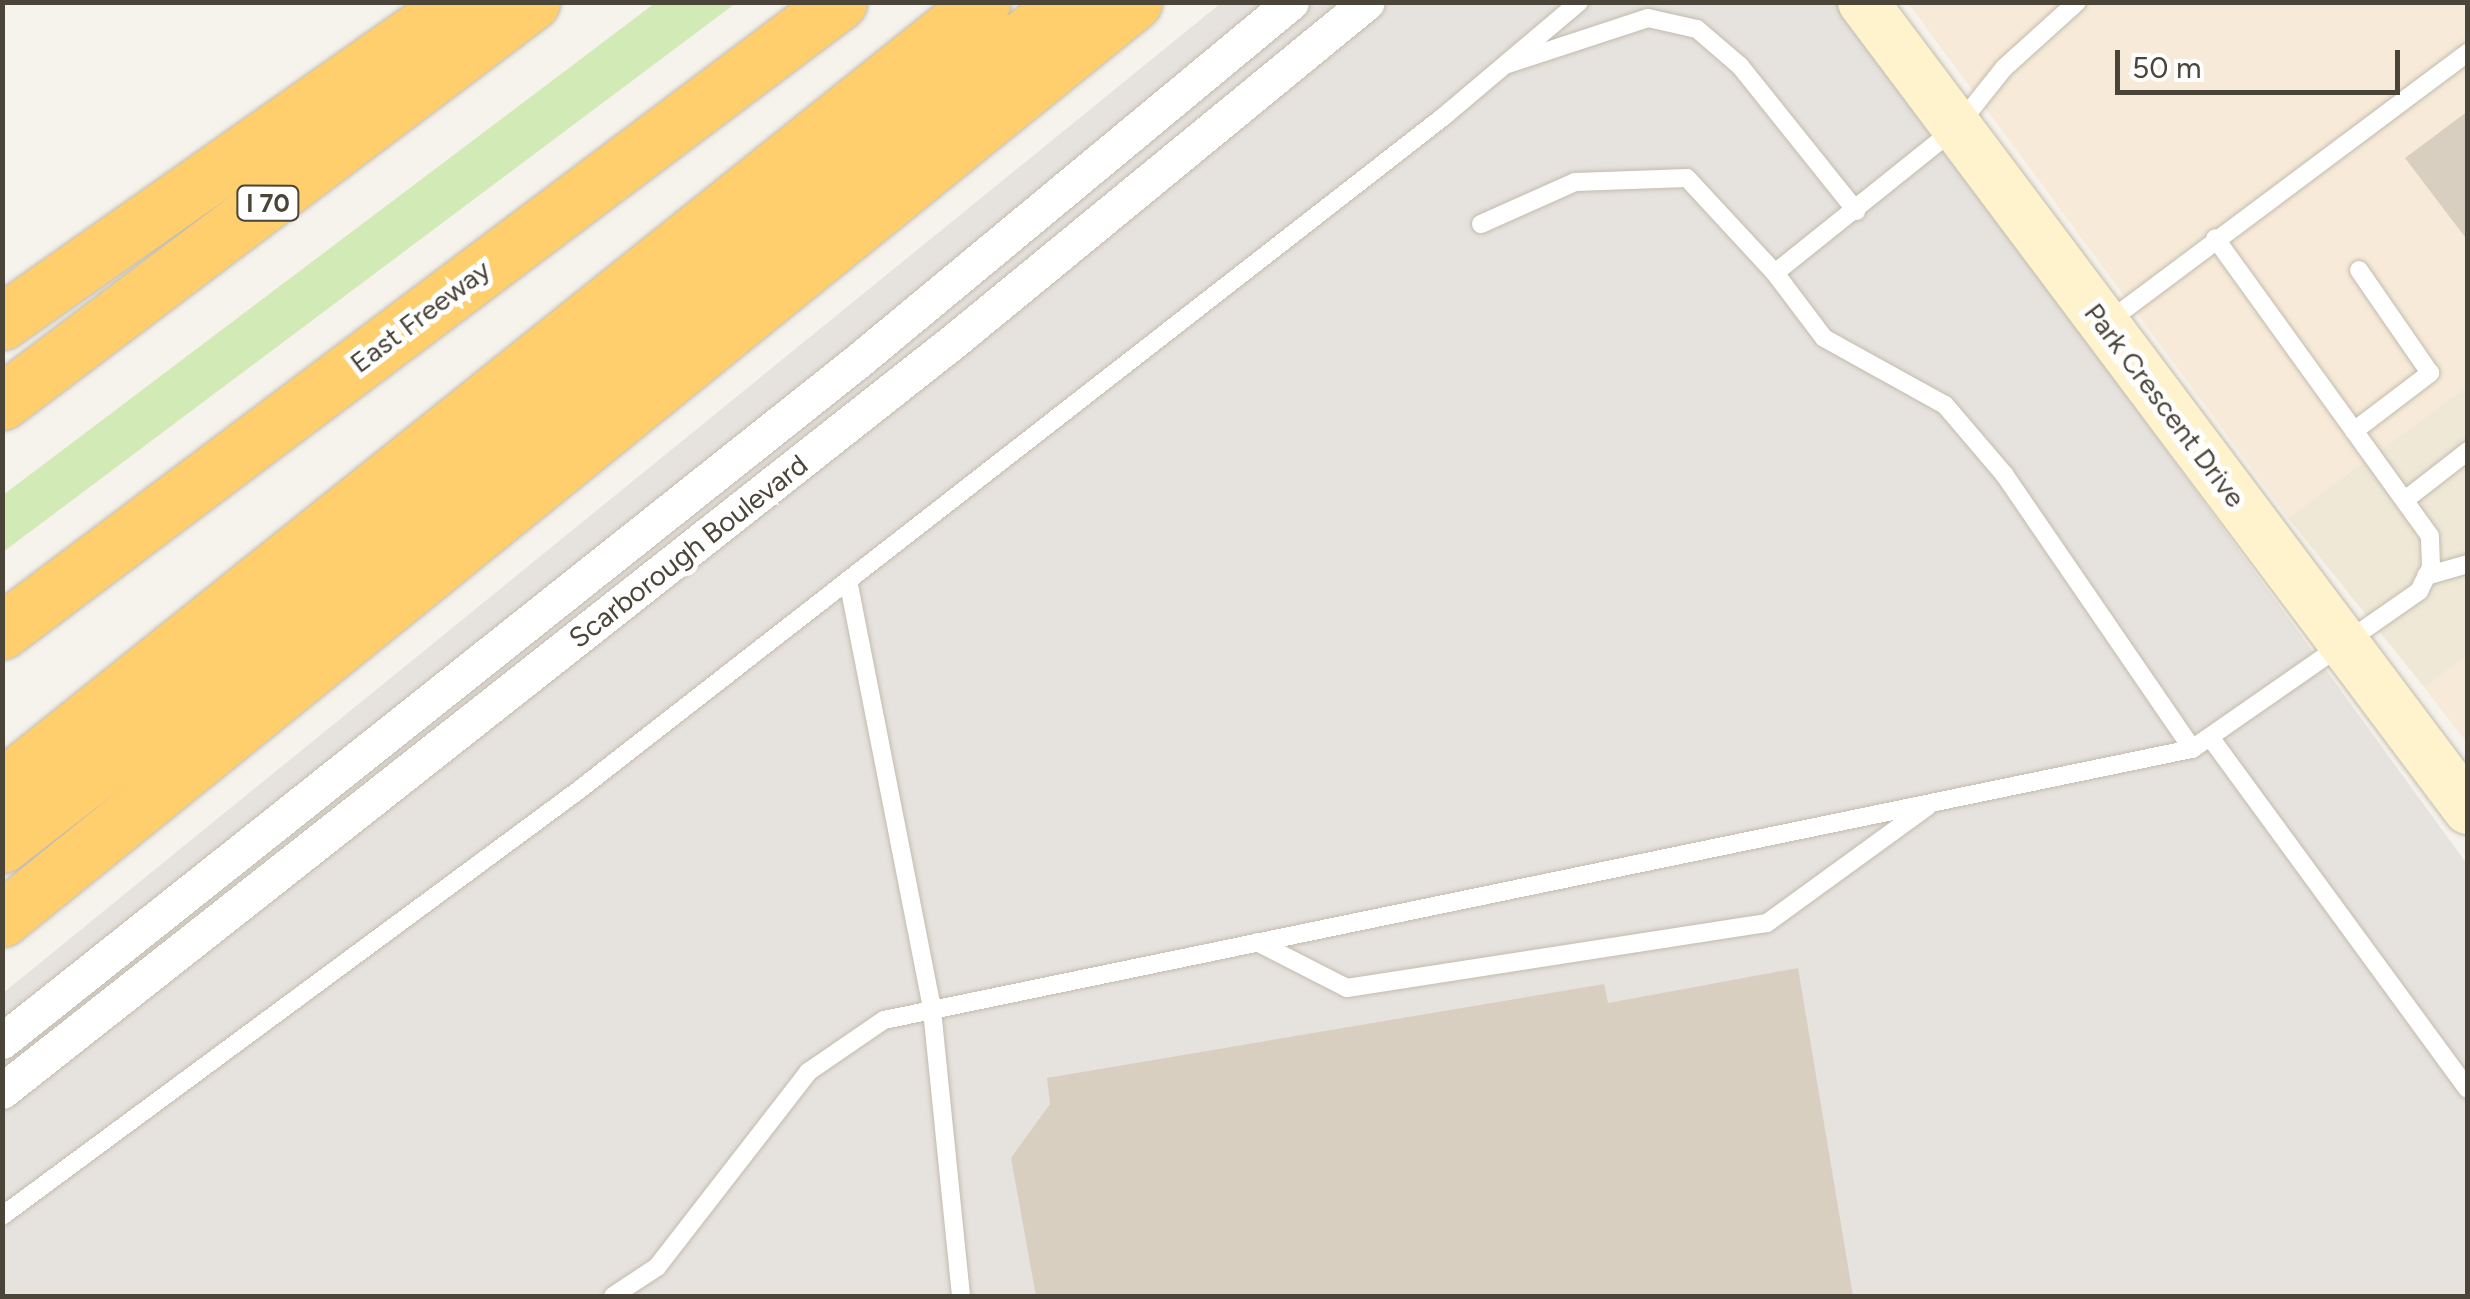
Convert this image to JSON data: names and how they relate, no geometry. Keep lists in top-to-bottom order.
{
  "streets": {
    "highway": ["I 70", "East Freeway"],
    "street": ["Park Crescent Drive", "Scarborough Boulevard"]
  },
  "scale_bar": "50 m"
}
